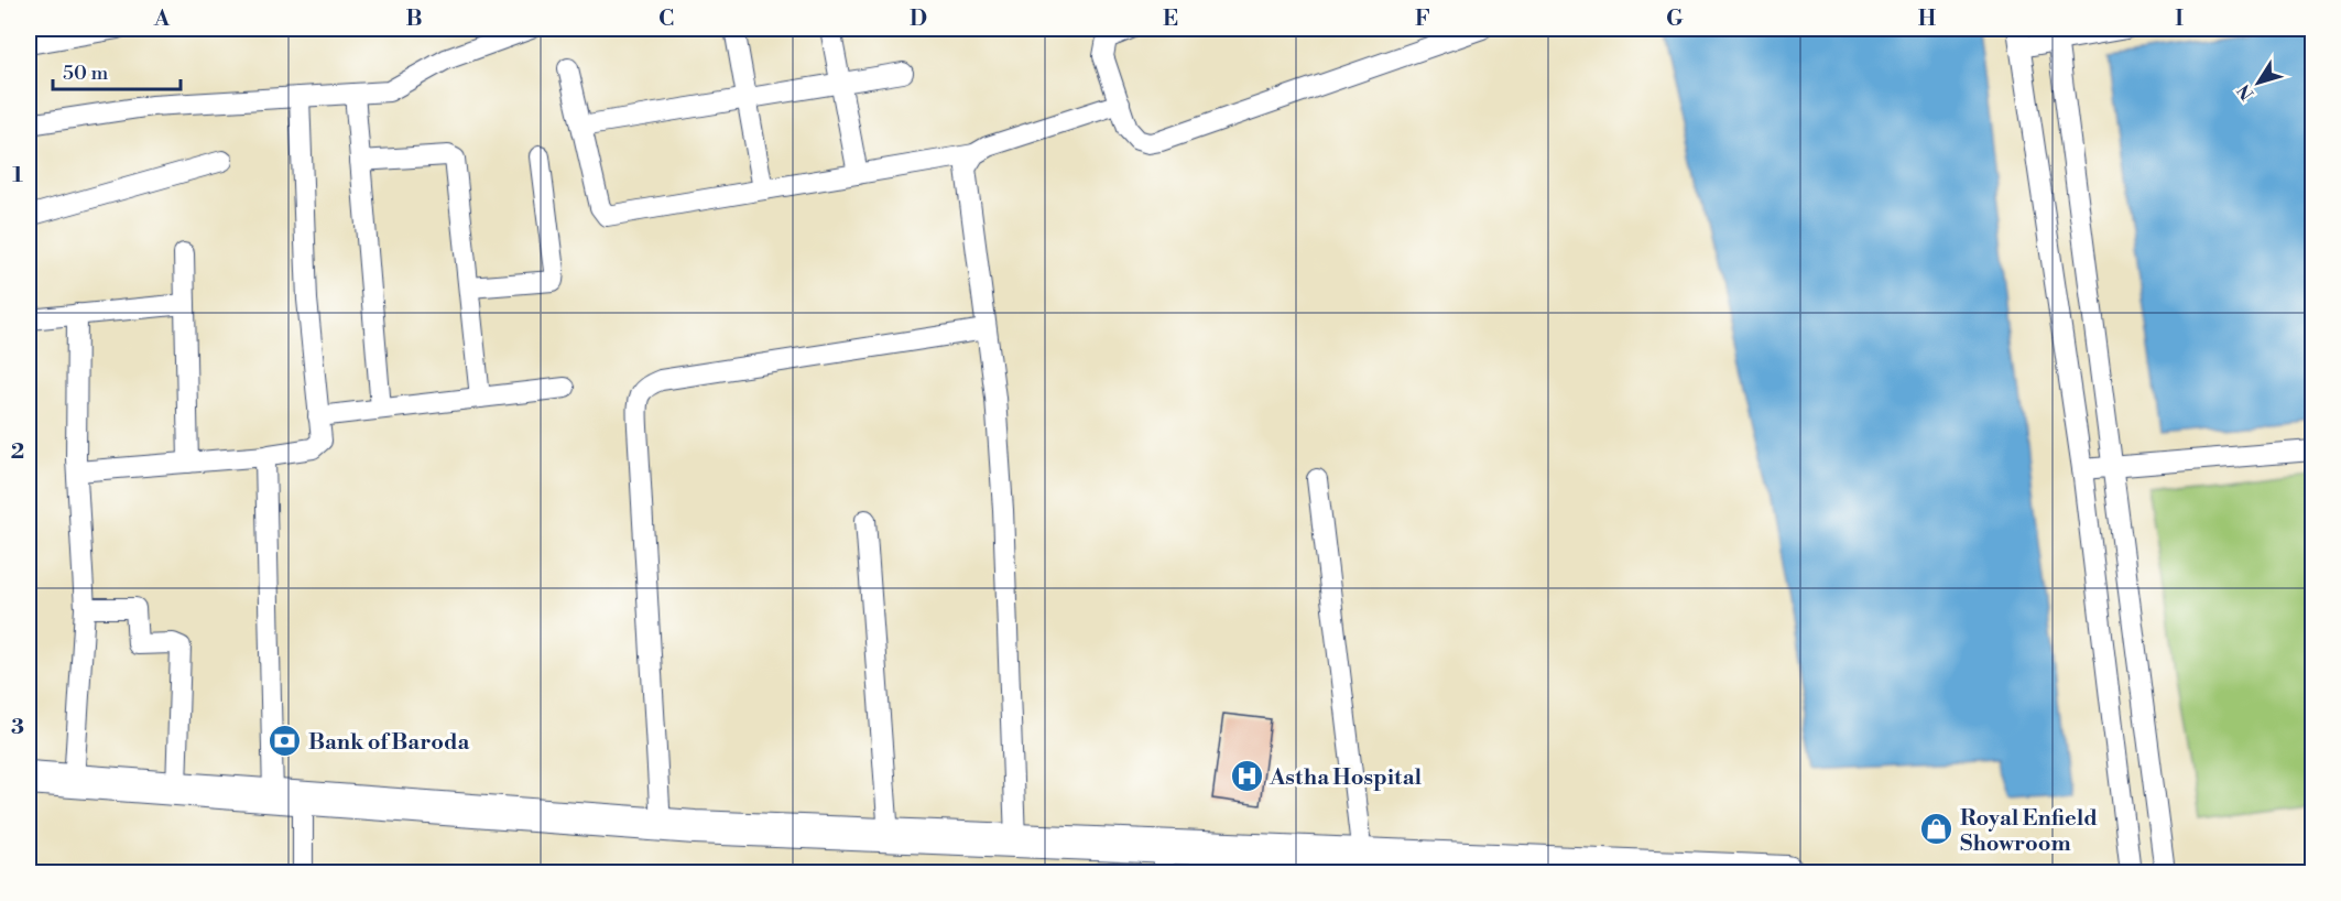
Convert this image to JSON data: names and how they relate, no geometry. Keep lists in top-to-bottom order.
{
  "places": {
    "bank": ["Bank of Baroda"],
    "hospital": ["Astha Hospital"],
    "shop": ["Royal Enfield Showroom"]
  },
  "scale_bar": "50 m",
  "north": "bottom left",
  "grid": {
    "columns": [
      "A",
      "B",
      "C",
      "D",
      "E",
      "F",
      "G",
      "H",
      "I"
    ],
    "rows": ["1", "2", "3"]
  }
}
